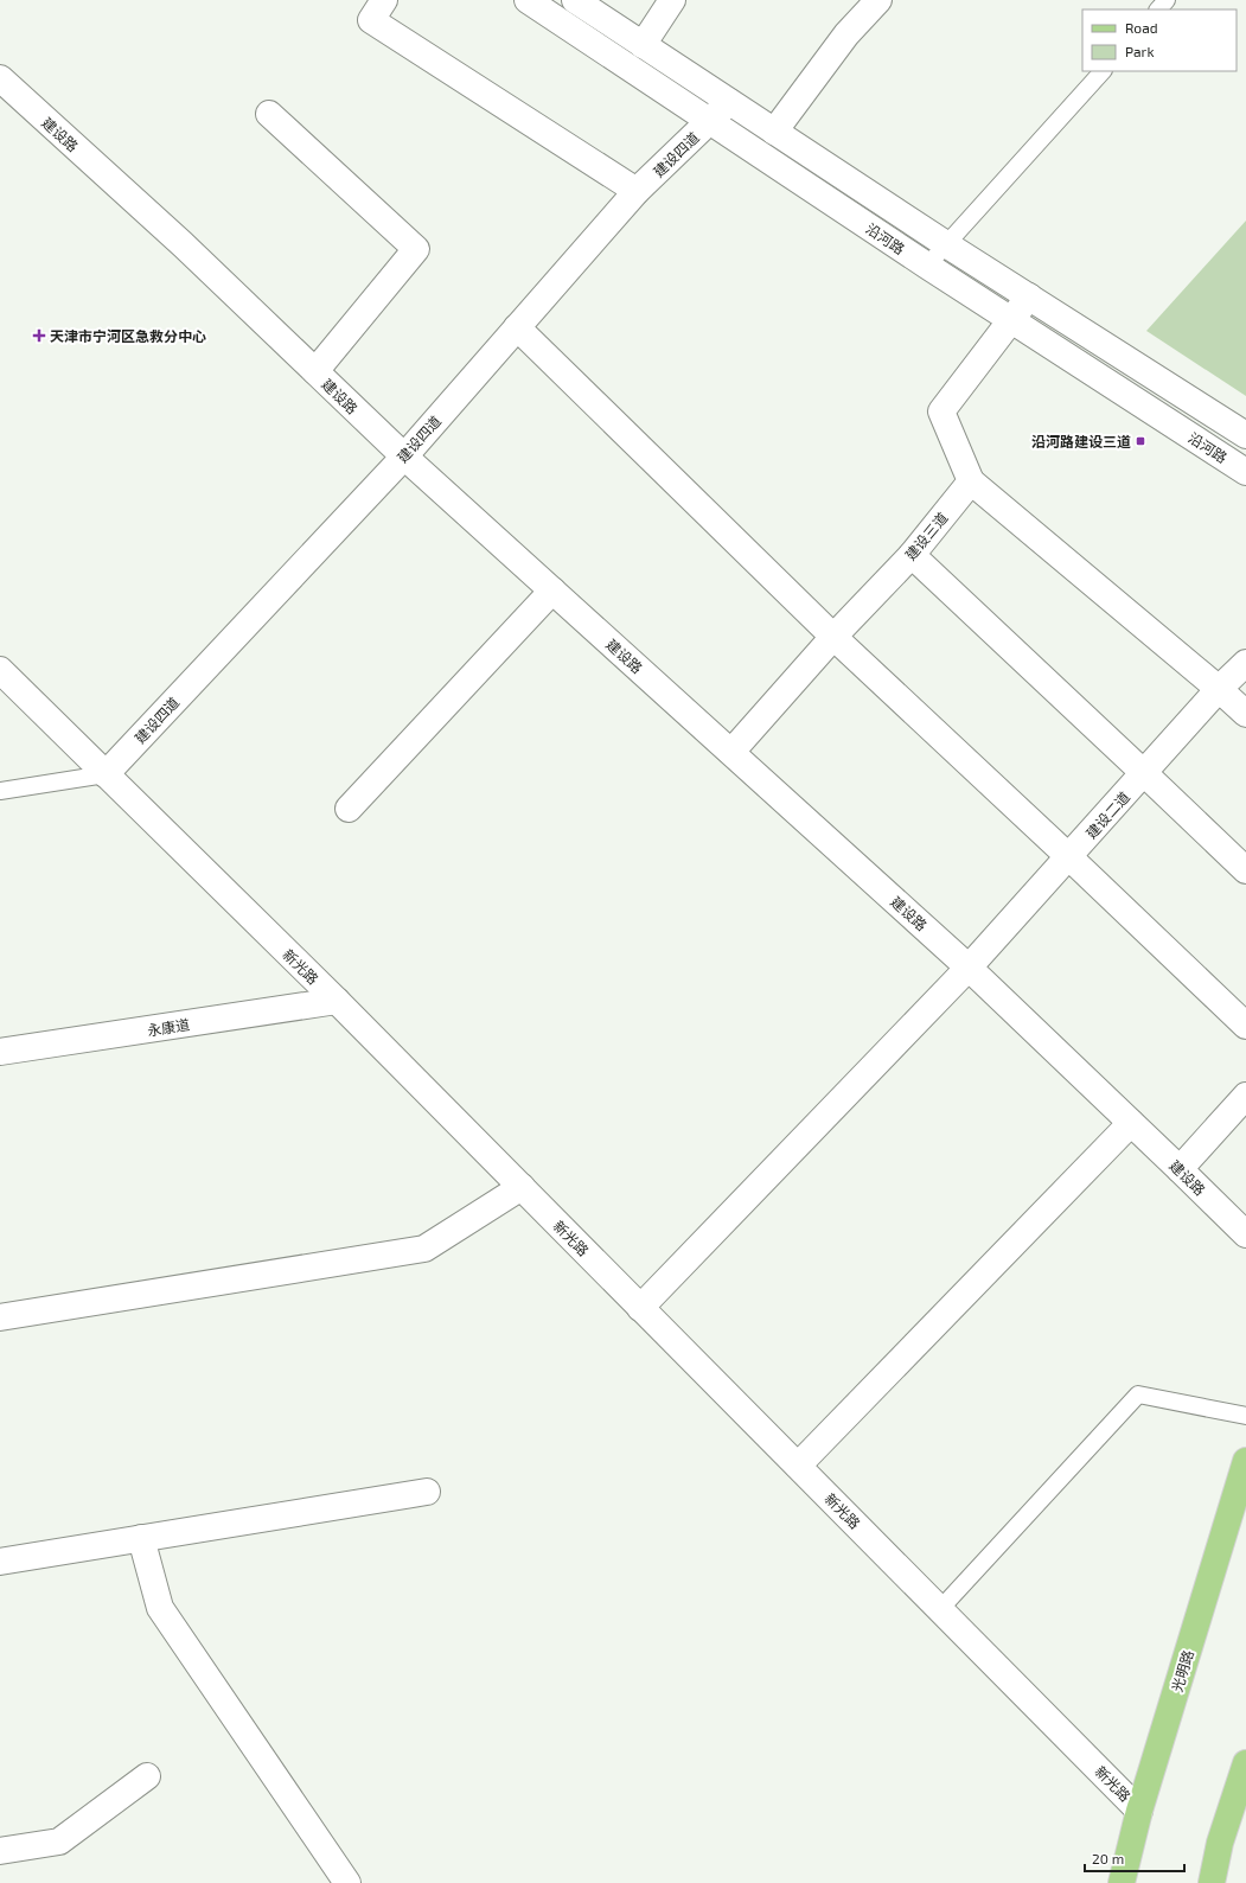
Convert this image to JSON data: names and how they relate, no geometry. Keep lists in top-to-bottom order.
{
  "streets": {
    "main road": ["光明路"],
    "street": [
      "建设路",
      "建设四道",
      "沿河路",
      "建设三道",
      "建设二道",
      "新光路",
      "永康道"
    ]
  },
  "crossings": [
    ["建设路", "建设四道"],
    ["建设路", "建设三道"],
    ["建设路", "建设二道"],
    ["建设四道", "沿河路"],
    ["建设四道", "新光路"],
    ["建设二道", "新光路"],
    ["新光路", "永康道"],
    ["新光路", "光明路"]
  ],
  "places": {
    "health": ["天津市宁河区急救分中心"],
    "transit": ["沿河路建设三道"]
  },
  "legend": ["Road", "Park"],
  "scale_bar": "20 m"
}
